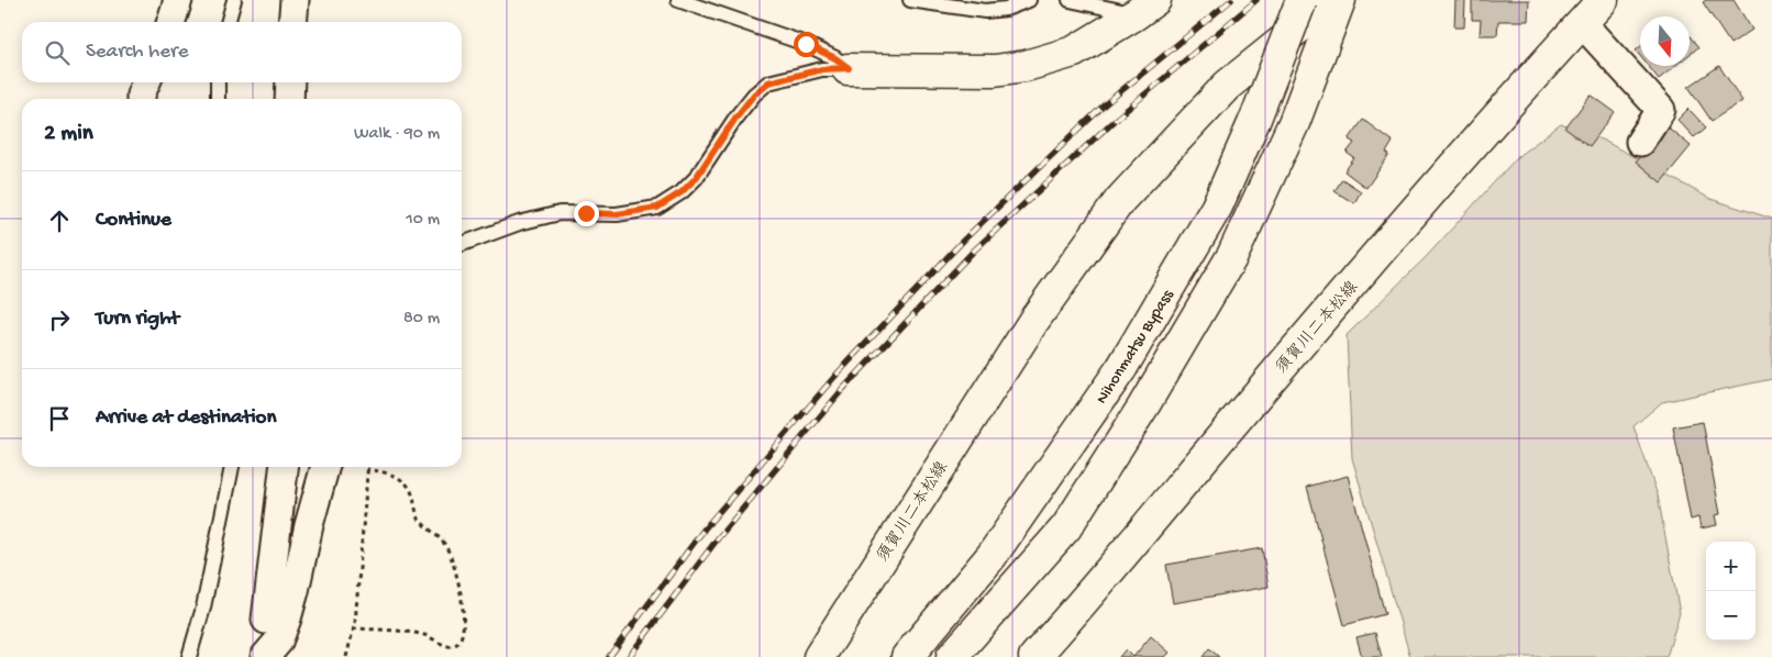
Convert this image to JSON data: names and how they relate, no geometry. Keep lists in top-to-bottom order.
{
  "streets": {
    "main road": ["須賀川二本松線", "Nihonmatsu Bypass"]
  },
  "north": "bottom",
  "page": {
    "search": "Search here",
    "heading": ["2 min", "Walk · 90 m"],
    "list": [
      ["Continue", "10 m"],
      ["Turn right", "80 m"],
      "Arrive at destination"
    ],
    "map_buttons": ["+", "−"]
  }
}
